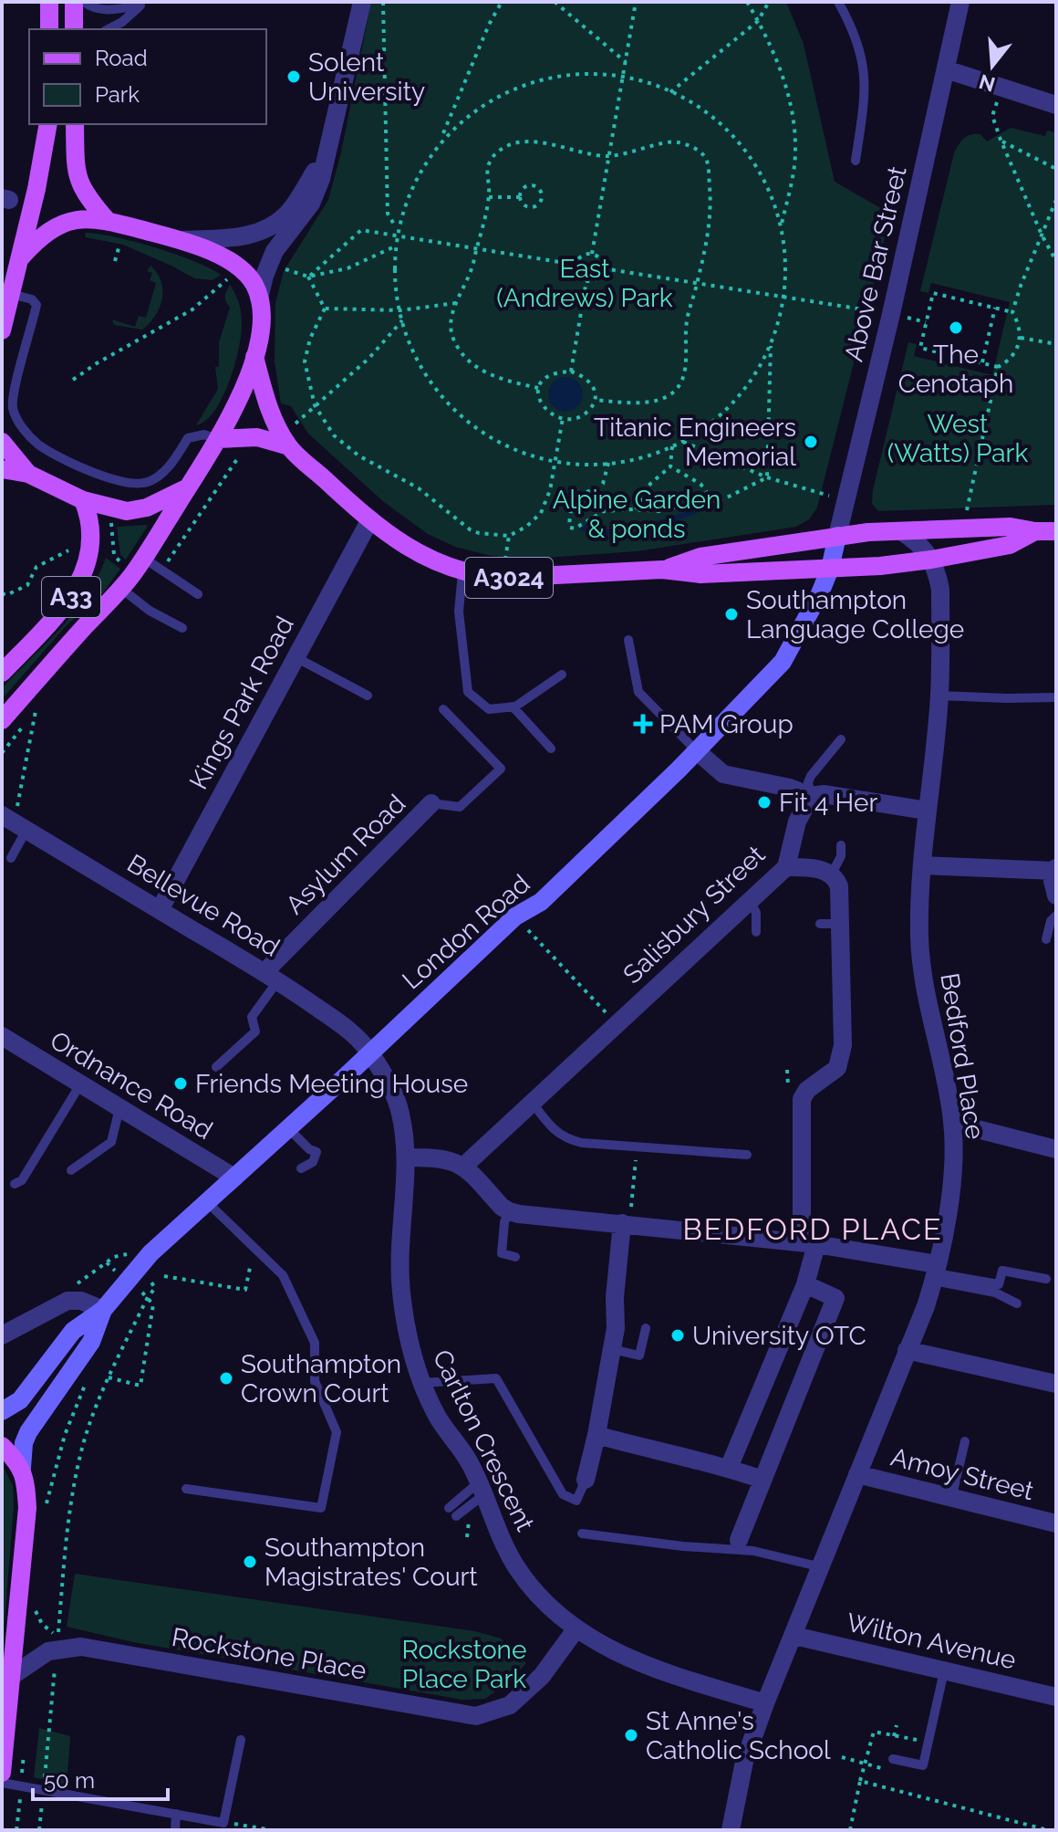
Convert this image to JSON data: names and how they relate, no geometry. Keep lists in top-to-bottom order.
{
  "streets": {
    "main road": ["A3024", "A33"],
    "street": [
      "Above Bar Street",
      "Kings Park Road",
      "Asylum Road",
      "Bellevue Road",
      "Salisbury Street",
      "London Road",
      "Bedford Place",
      "Ordnance Road",
      "Carlton Crescent",
      "Amoy Street",
      "Wilton Avenue",
      "Rockstone Place"
    ]
  },
  "crossings": [
    ["Above Bar Street", "A3024"],
    ["Above Bar Street", "London Road"],
    ["A3024", "Kings Park Road"],
    ["A3024", "London Road"],
    ["A3024", "Bedford Place"],
    ["Kings Park Road", "Bellevue Road"],
    ["Asylum Road", "Bellevue Road"],
    ["Bellevue Road", "London Road"],
    ["Bellevue Road", "Carlton Crescent"],
    ["London Road", "Ordnance Road"],
    ["London Road", "Carlton Crescent"],
    ["Bedford Place", "Carlton Crescent"],
    ["Bedford Place", "Amoy Street"],
    ["Bedford Place", "Wilton Avenue"],
    ["Carlton Crescent", "Rockstone Place"]
  ],
  "districts": ["BEDFORD PLACE"],
  "parks": [
    "East (Andrews) Park",
    "West (Watts) Park",
    "Alpine Garden & ponds",
    "Rockstone Place Park"
  ],
  "places": {
    "other": [
      "Solent University",
      "The Cenotaph",
      "Titanic Engineers Memorial",
      "Southampton Language College",
      "Fit 4 Her",
      "Friends Meeting House",
      "University OTC",
      "Southampton Crown Court",
      "Southampton Magistrates' Court",
      "St Anne's Catholic School"
    ],
    "health": ["PAM Group"]
  },
  "legend": ["Road", "Park"],
  "scale_bar": "50 m",
  "north": "bottom"
}
